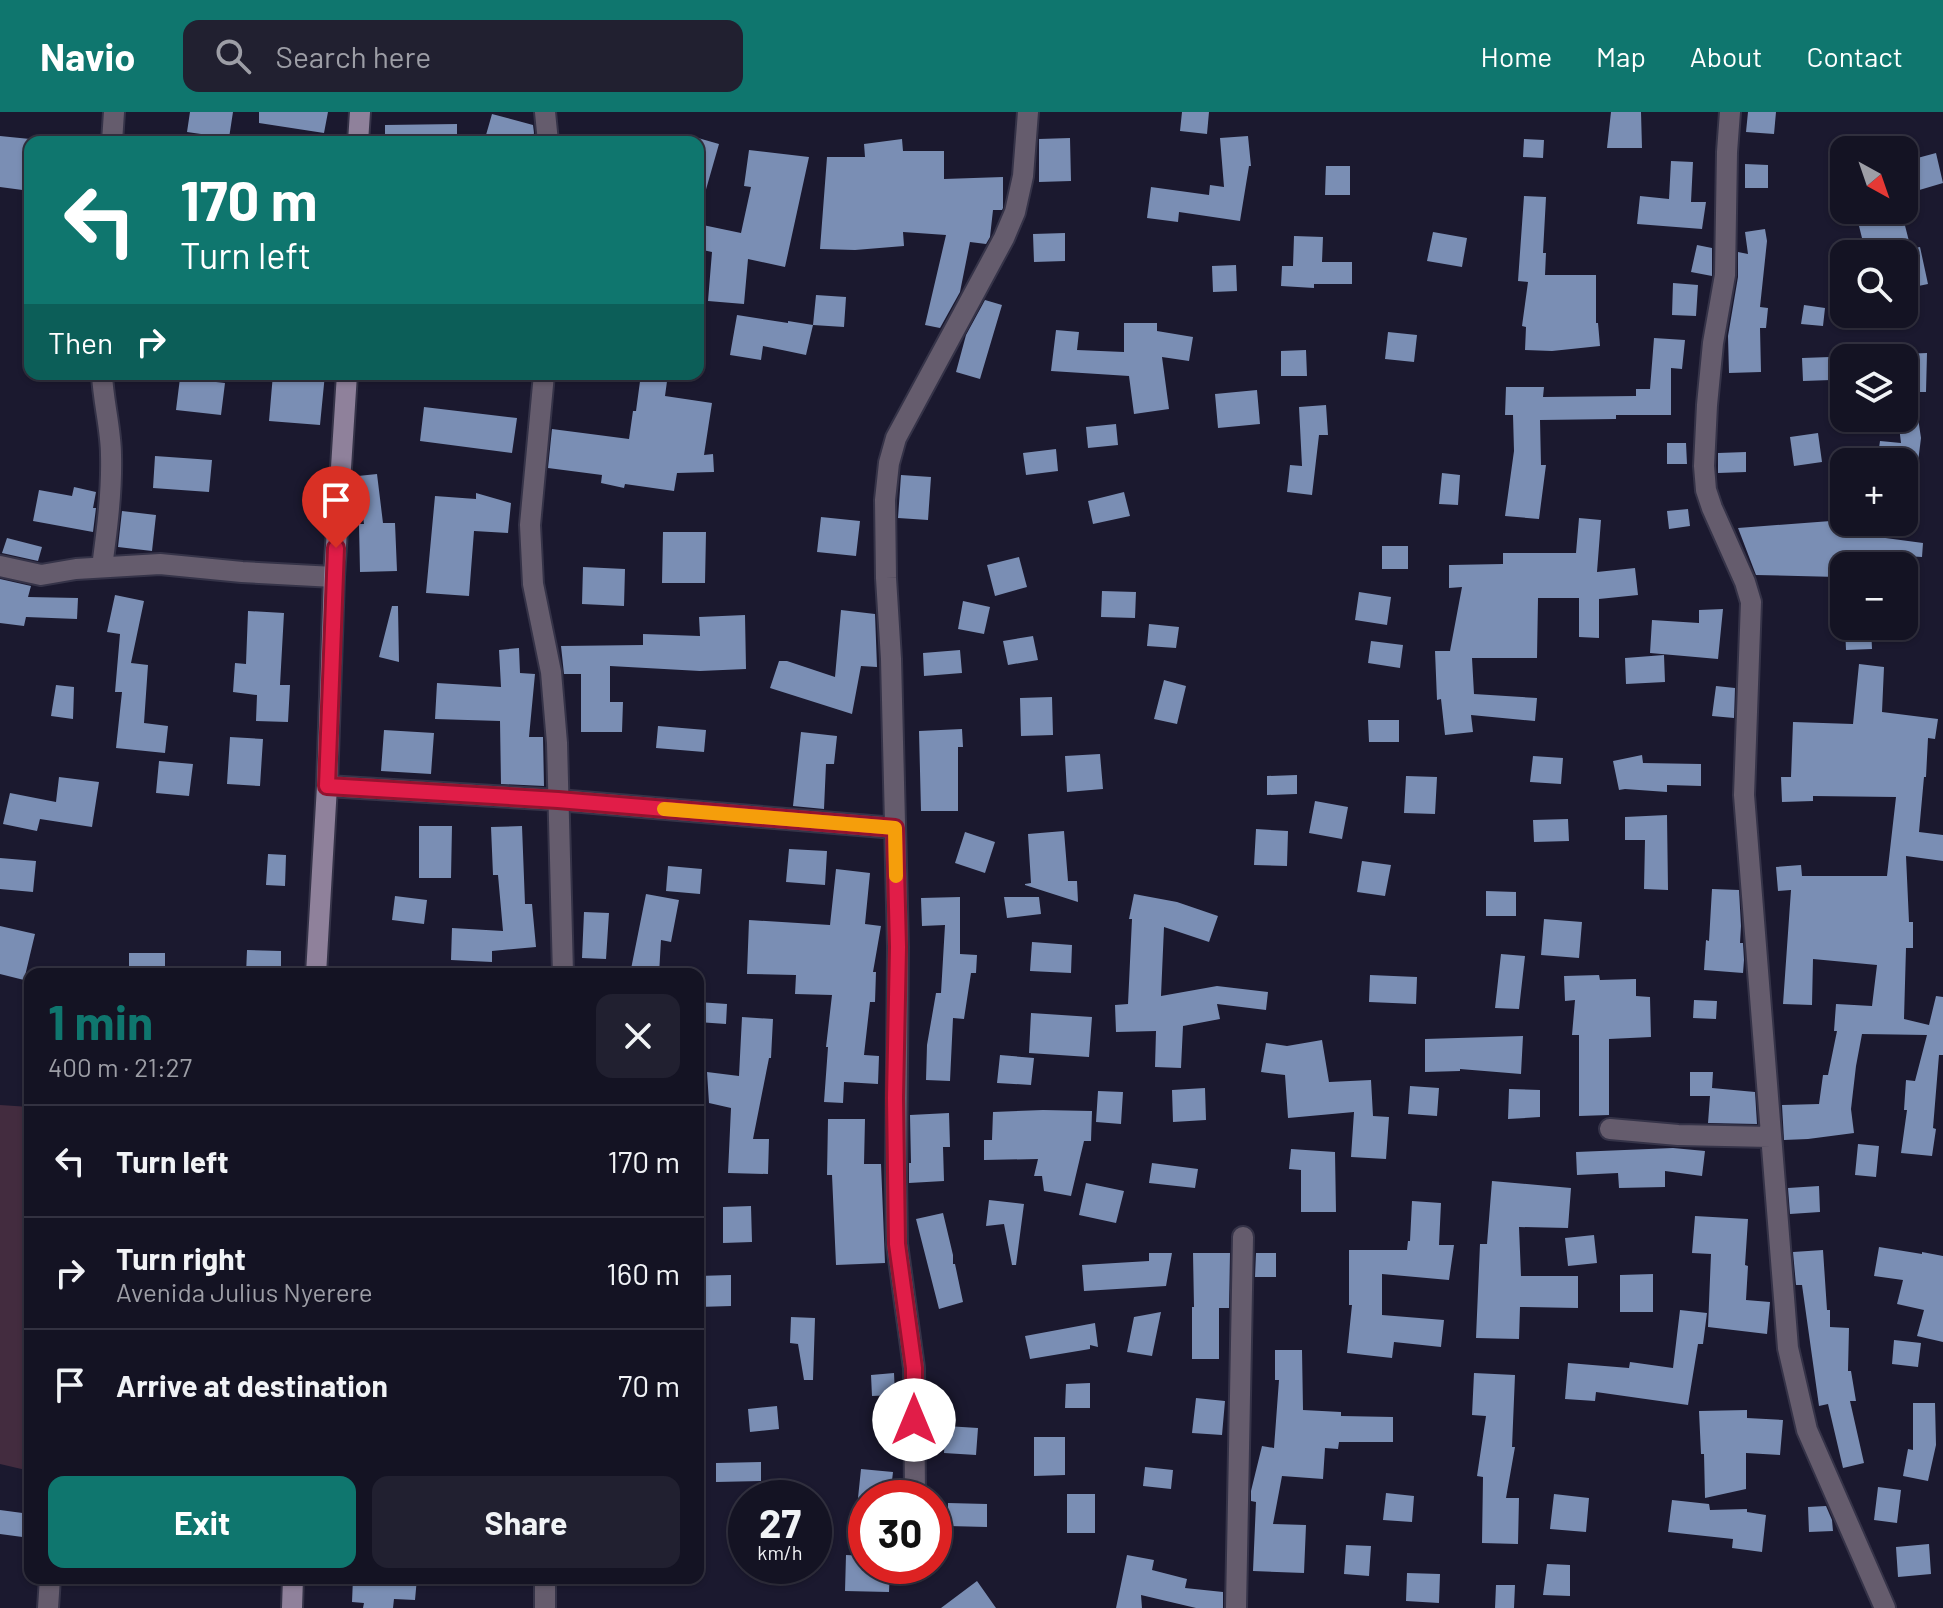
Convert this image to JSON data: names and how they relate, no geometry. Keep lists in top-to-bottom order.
{
  "north": "bottom right",
  "page": {
    "header": "Navio",
    "search": "Search here",
    "nav": [
      "Home",
      "Map",
      "About",
      "Contact"
    ],
    "map_buttons": ["+", "−"],
    "turn": ["170 m", "Turn left"],
    "then": "Then",
    "heading": ["1 min", "400 m · 21:27"],
    "list": [
      {
        "name": "Turn left",
        "value": "170 m"
      },
      {
        "name": "Turn right",
        "note": "Avenida Julius Nyerere",
        "value": "160 m"
      },
      {
        "name": "Arrive at destination",
        "value": "70 m"
      }
    ],
    "buttons": ["Exit", "Share"],
    "speed": "27 km/h",
    "limit": "30"
  }
}
